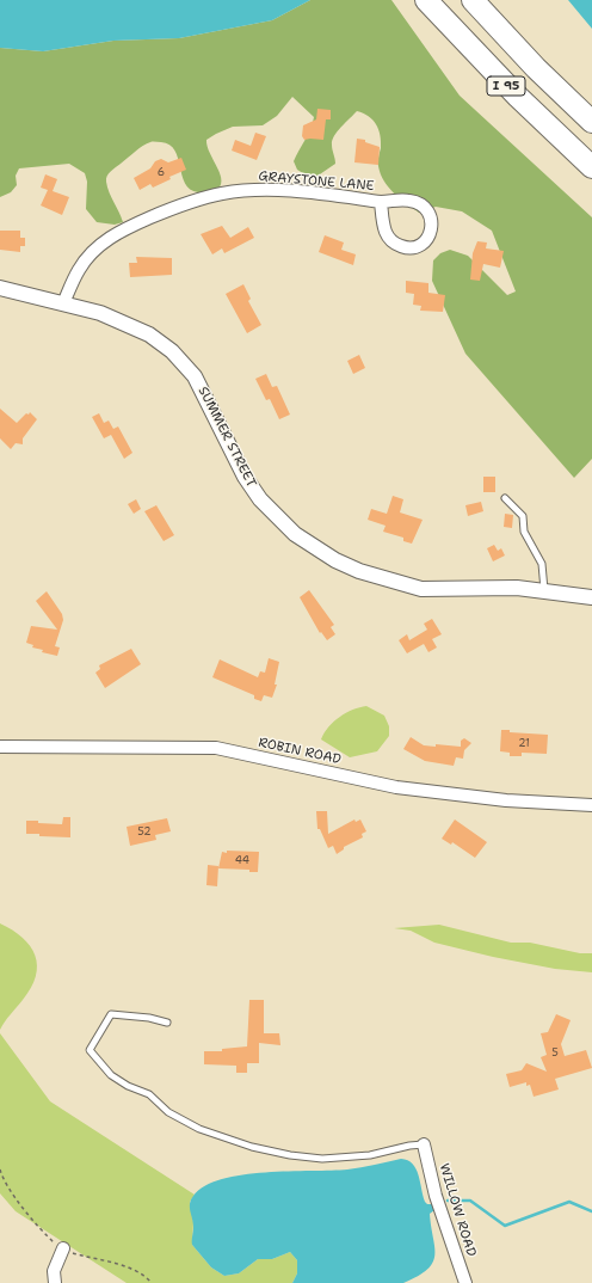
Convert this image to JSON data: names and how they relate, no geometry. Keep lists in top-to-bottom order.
{
  "streets": {
    "highway": ["I 95"],
    "street": [
      "GRAYSTONE LANE",
      "SUMMER STREET",
      "ROBIN ROAD",
      "WILLOW ROAD"
    ]
  },
  "crossings": [
    ["GRAYSTONE LANE", "SUMMER STREET"]
  ],
  "house_numbers": [
    "6",
    "21",
    "52",
    "44",
    "5"
  ]
}
